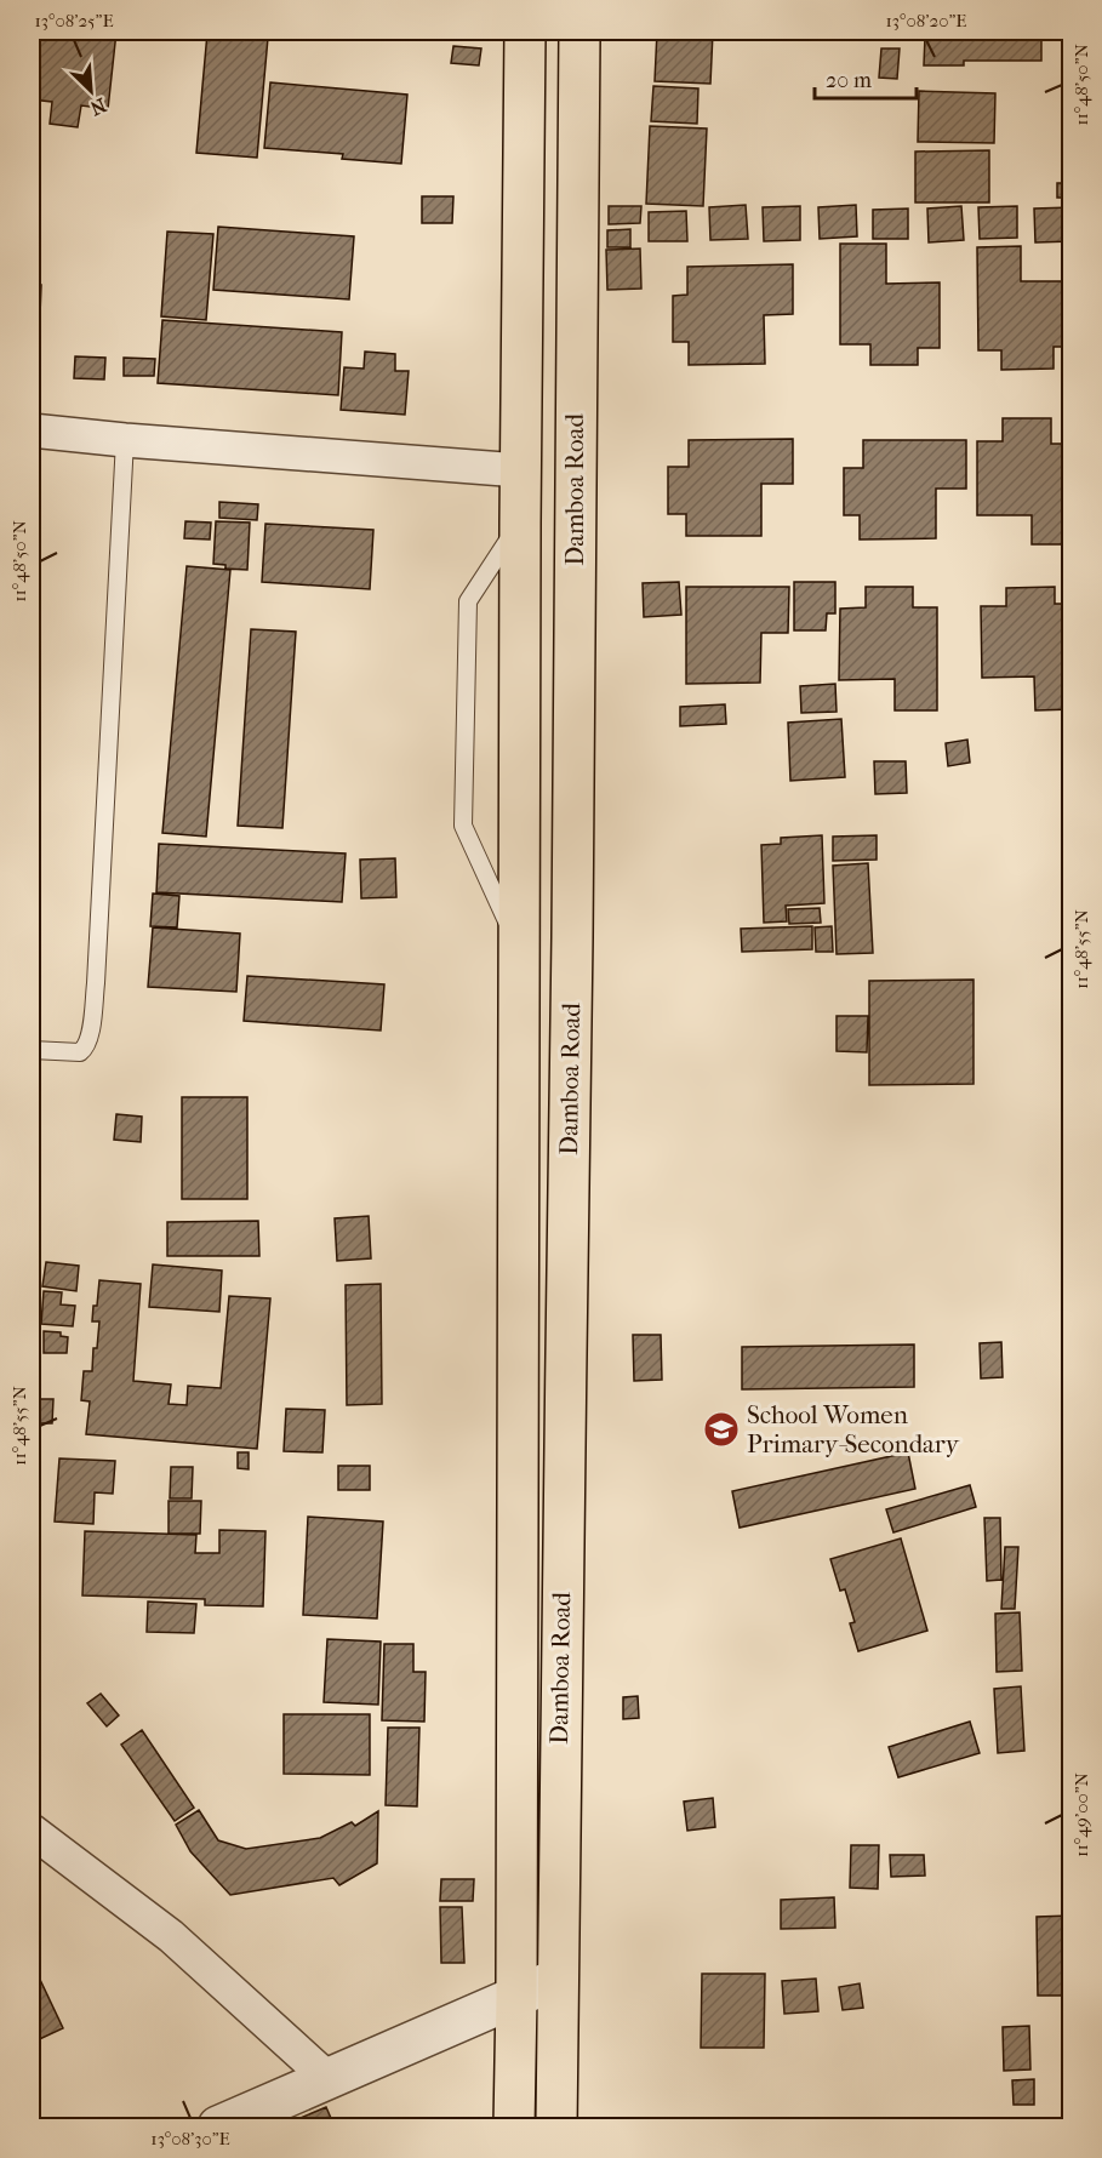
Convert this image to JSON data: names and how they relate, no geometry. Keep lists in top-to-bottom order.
{
  "streets": {
    "main road": ["Damboa Road"]
  },
  "places": {
    "school or university": ["School Women Primary-Secondary"]
  },
  "scale_bar": "20 m",
  "north": "bottom right",
  "coordinates": [
    "13°08'25\"E",
    "13°08'20\"E",
    "11°48'50\"N",
    "11°48'55\"N",
    "11°49'00\"N",
    "13°08'30\"E"
  ]
}
